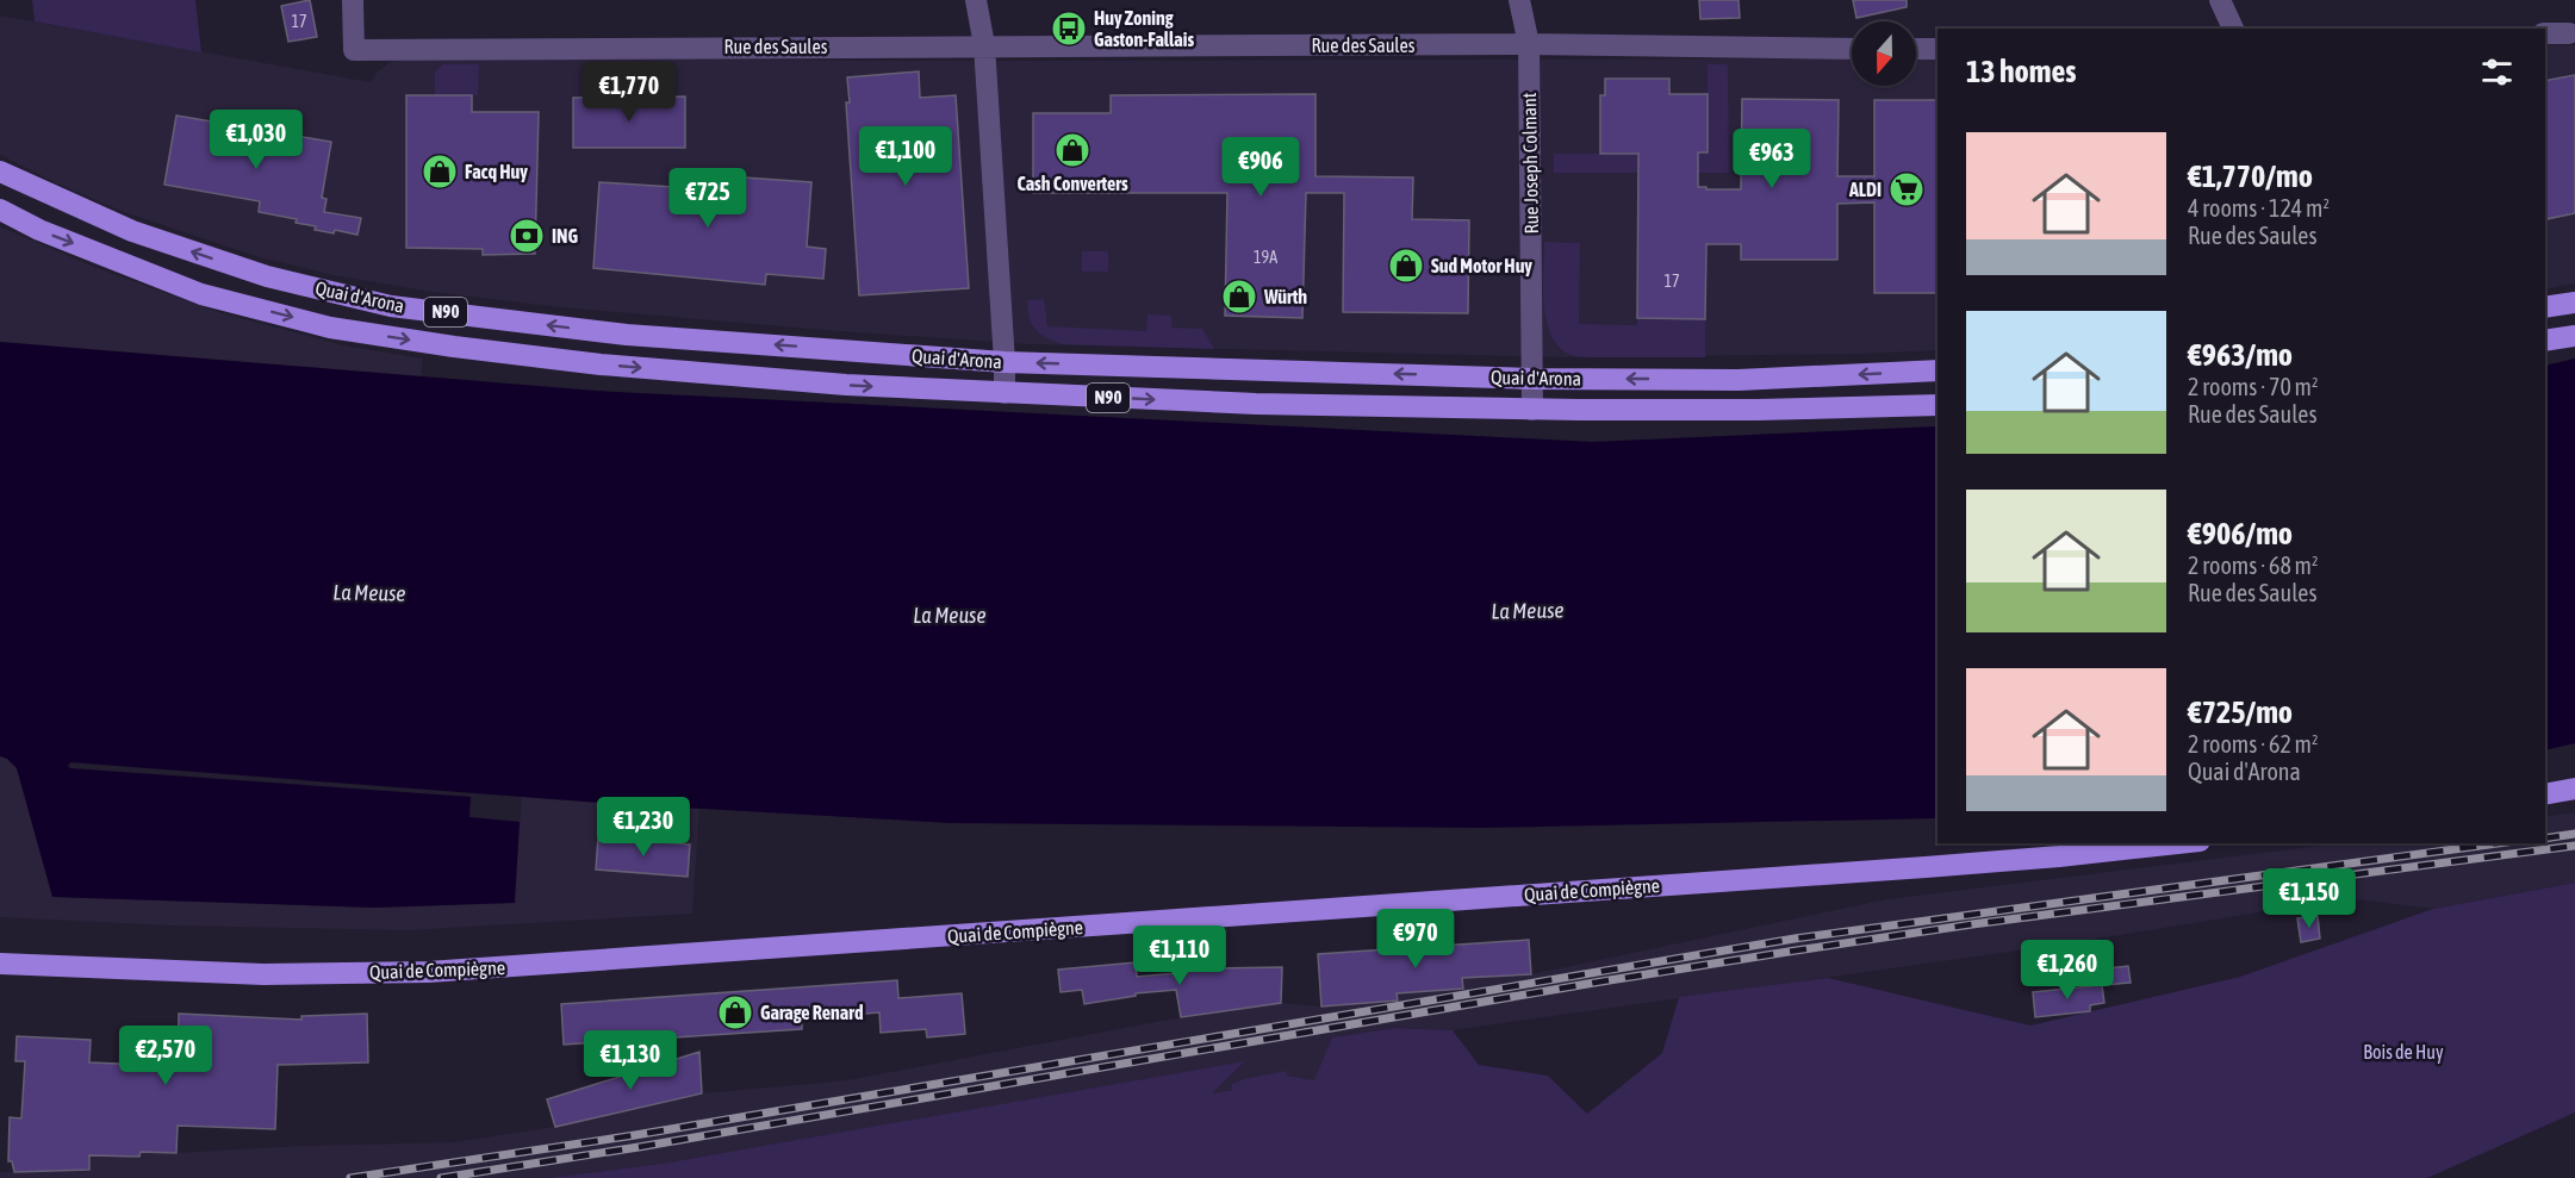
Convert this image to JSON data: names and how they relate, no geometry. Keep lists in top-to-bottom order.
{
  "streets": {
    "main road": ["Quai d'Arona", "N90", "Quai de Compiègne"],
    "street": ["Rue des Saules", "Rue Joseph Colmant"]
  },
  "crossings": [
    ["Rue des Saules", "Rue Joseph Colmant"],
    ["Rue Joseph Colmant", "Quai d'Arona"]
  ],
  "water": ["La Meuse"],
  "parks": ["Bois de Huy"],
  "places": {
    "bus stop": ["Huy Zoning Gaston-Fallais"],
    "shop": [
      "Cash Converters",
      "Facq Huy",
      "Sud Motor Huy",
      "Würth",
      "Garage Renard"
    ],
    "supermarket": ["ALDI"],
    "bank": ["ING"]
  },
  "house_numbers": ["17", "19A", "17"],
  "north": "bottom",
  "page": {
    "heading": "13 homes",
    "price": [
      "€1,770",
      "€1,030",
      "€1,100",
      "€963",
      "€906",
      "€725",
      "€1,230",
      "€1,150",
      "€970",
      "€1,110",
      "€1,260",
      "€2,570",
      "€1,130"
    ],
    "list": [
      {
        "name": "€1,770/mo",
        "note": "4 rooms · 124 m² · Rue des Saules"
      },
      {
        "name": "€963/mo",
        "note": "2 rooms · 70 m² · Rue des Saules"
      },
      {
        "name": "€906/mo",
        "note": "2 rooms · 68 m² · Rue des Saules"
      },
      {
        "name": "€725/mo",
        "note": "2 rooms · 62 m² · Quai d'Arona"
      }
    ]
  }
}
